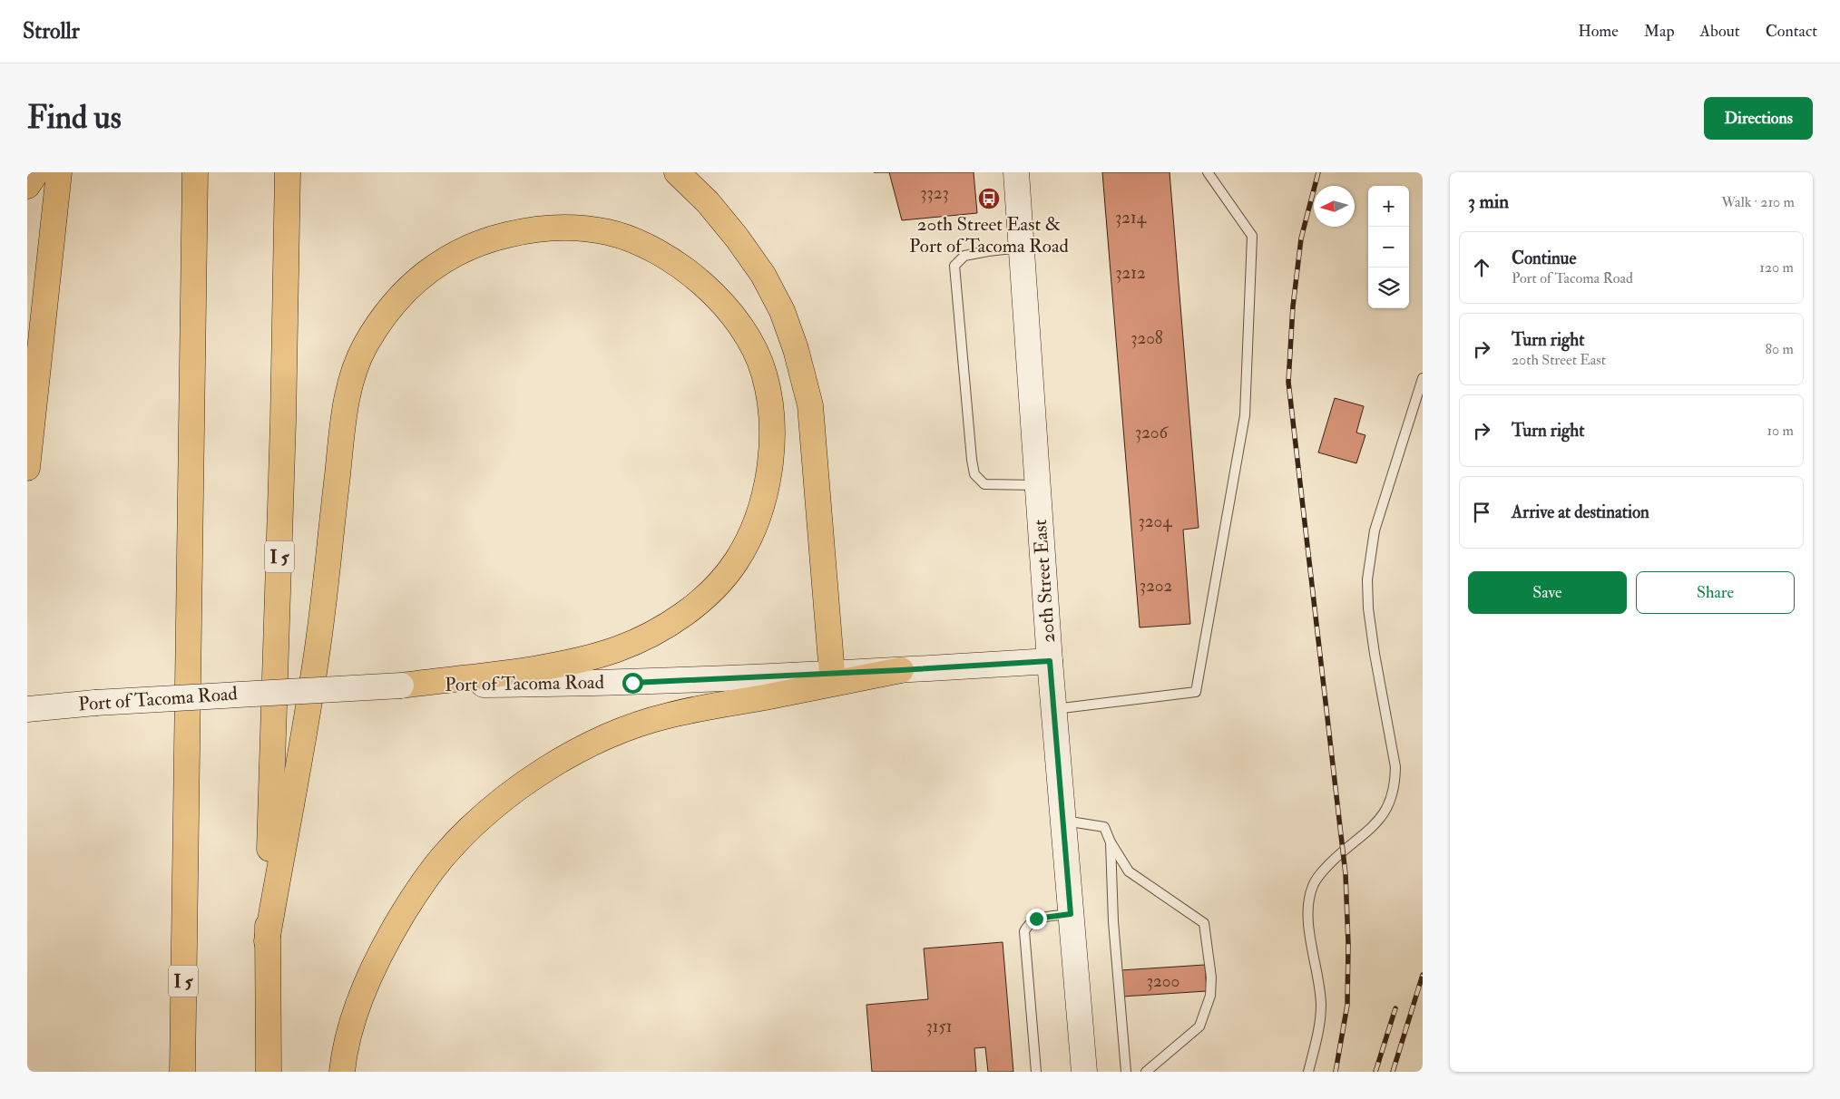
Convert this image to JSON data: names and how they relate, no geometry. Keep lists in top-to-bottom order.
{
  "streets": {
    "highway": ["I 5"],
    "main road": ["20th Street East", "Port of Tacoma Road"]
  },
  "crossings": [
    ["20th Street East", "Port of Tacoma Road"]
  ],
  "places": {
    "bus stop": ["20th Street East & Port of Tacoma Road"]
  },
  "house_numbers": [
    "3323",
    "3214",
    "3212",
    "3208",
    "3206",
    "3204",
    "3202",
    "3200",
    "3151"
  ],
  "north": "left",
  "page": {
    "header": "Strollr",
    "nav": [
      "Home",
      "Map",
      "About",
      "Contact"
    ],
    "buttons": [
      "Directions",
      ["Save", "Share"]
    ],
    "title": "Find us",
    "heading": ["3 min", "Walk · 210 m"],
    "map_buttons": ["+", "−"],
    "list": [
      ["Continue", "Port of Tacoma Road", "120 m"],
      ["Turn right", "20th Street East", "80 m"],
      ["Turn right", "10 m"],
      "Arrive at destination"
    ]
  }
}
